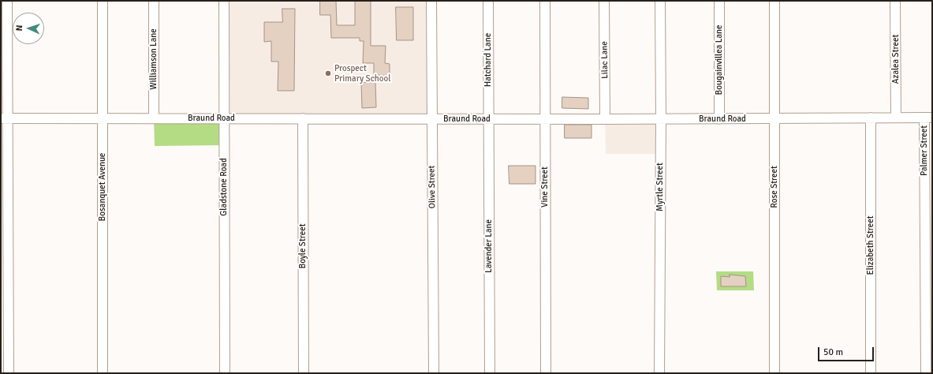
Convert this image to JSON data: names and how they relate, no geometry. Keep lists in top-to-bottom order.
{
  "streets": {
    "street": [
      "Williamson Lane",
      "Azalea Street",
      "Hatchard Lane",
      "Lilac Lane",
      "Bougainvillea Lane",
      "Braund Road",
      "Palmer Street",
      "Bosanquet Avenue",
      "Gladstone Road",
      "Olive Street",
      "Vine Street",
      "Myrtle Street",
      "Rose Street",
      "Elizabeth Street",
      "Boyle Street",
      "Lavender Lane"
    ]
  },
  "crossings": [
    ["Williamson Lane", "Braund Road"],
    ["Azalea Street", "Braund Road"],
    ["Hatchard Lane", "Braund Road"],
    ["Hatchard Lane", "Lavender Lane"],
    ["Lilac Lane", "Braund Road"],
    ["Bougainvillea Lane", "Braund Road"],
    ["Braund Road", "Palmer Street"],
    ["Braund Road", "Bosanquet Avenue"],
    ["Braund Road", "Gladstone Road"],
    ["Braund Road", "Olive Street"],
    ["Braund Road", "Vine Street"],
    ["Braund Road", "Myrtle Street"],
    ["Braund Road", "Rose Street"],
    ["Braund Road", "Elizabeth Street"],
    ["Braund Road", "Boyle Street"],
    ["Braund Road", "Lavender Lane"]
  ],
  "places": ["Prospect Primary School"],
  "scale_bar": "50 m",
  "north": "left"
}
